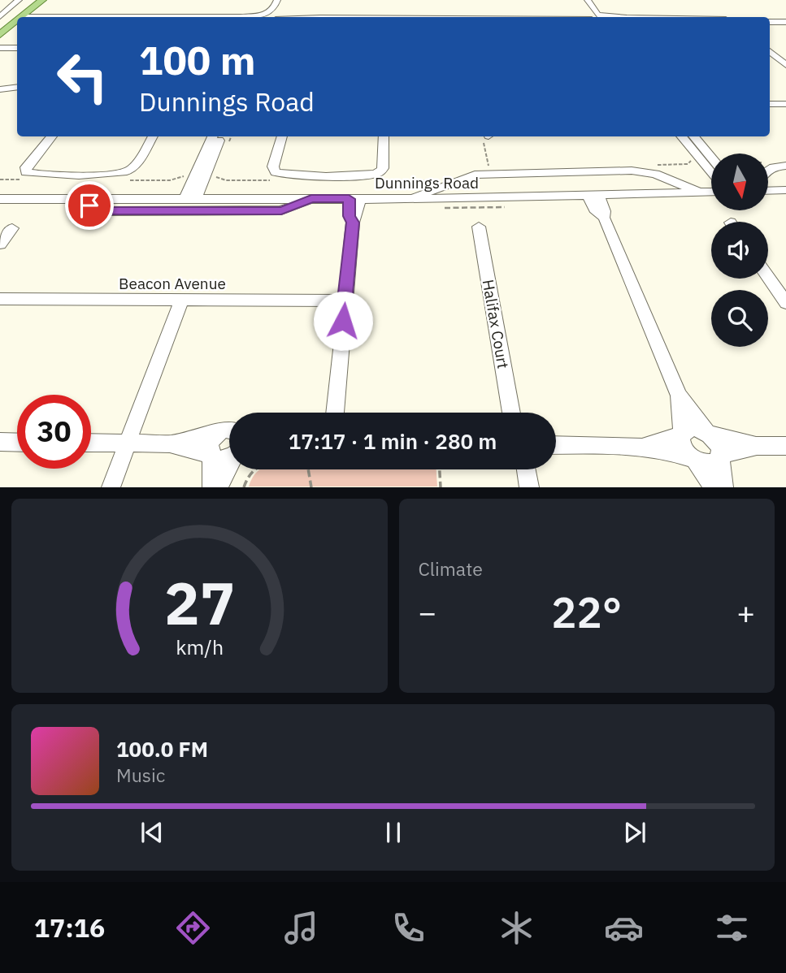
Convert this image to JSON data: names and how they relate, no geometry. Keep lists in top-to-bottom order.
{
  "streets": {
    "street": ["Dunnings Road", "Beacon Avenue", "Halifax Court"]
  },
  "north": "bottom",
  "page": {
    "turn": ["100 m", "Dunnings Road"],
    "limit": "30",
    "trip": "17:17 · 1 min · 280 m",
    "tile": "Climate",
    "heat": ["−", "22°", "+"],
    "song": ["100.0 FM", "Music"],
    "tabs": "17:16",
    "gauge": ["27", "km/h"]
  }
}
